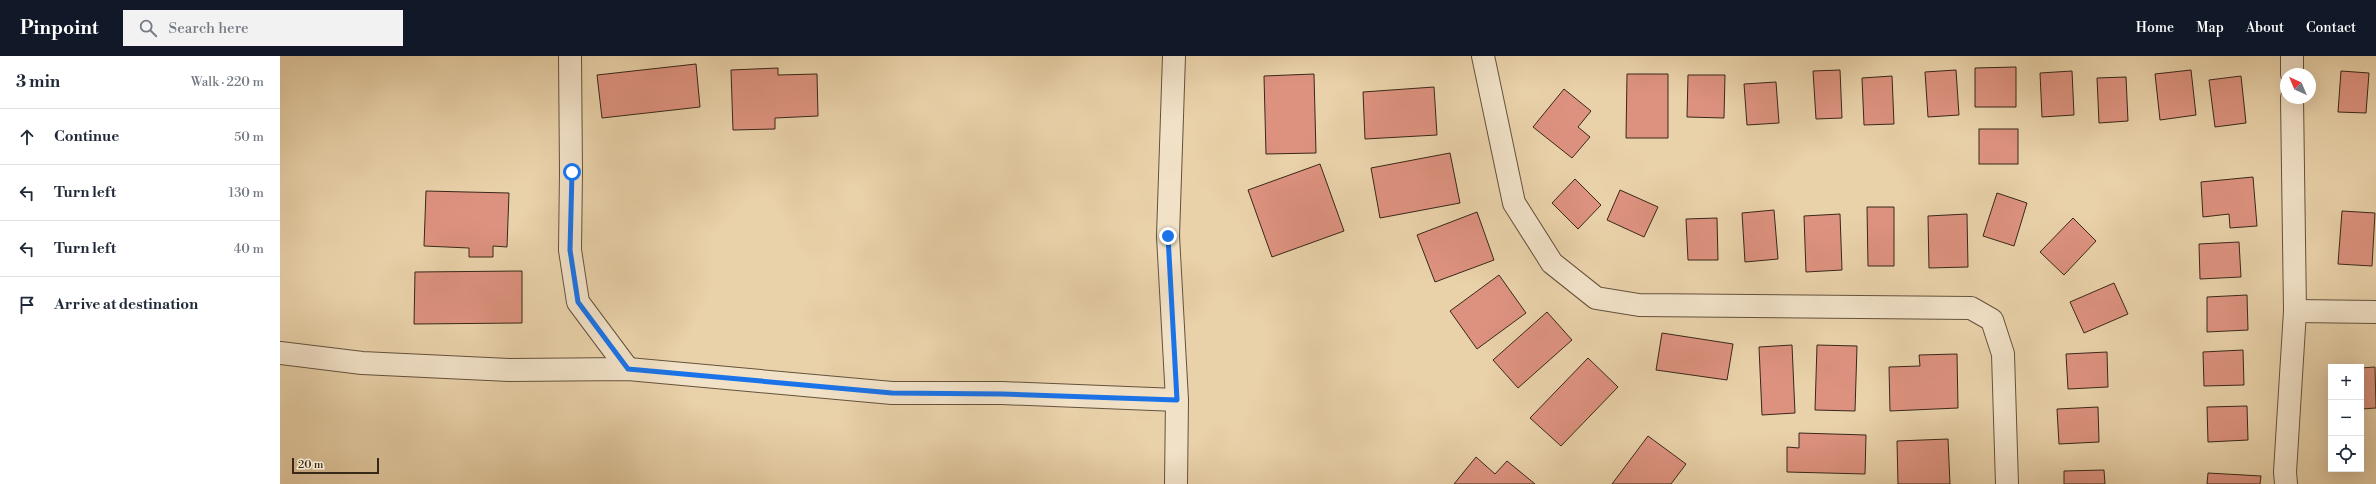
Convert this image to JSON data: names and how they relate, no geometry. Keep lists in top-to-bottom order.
{
  "scale_bar": "20 m",
  "north": "top left",
  "page": {
    "header": "Pinpoint",
    "search": "Search here",
    "nav": [
      "Home",
      "Map",
      "About",
      "Contact"
    ],
    "heading": ["3 min", "Walk · 220 m"],
    "list": [
      ["Continue", "50 m"],
      ["Turn left", "130 m"],
      ["Turn left", "40 m"],
      "Arrive at destination"
    ],
    "map_buttons": ["+", "−"],
    "scale": "20 m"
  }
}
